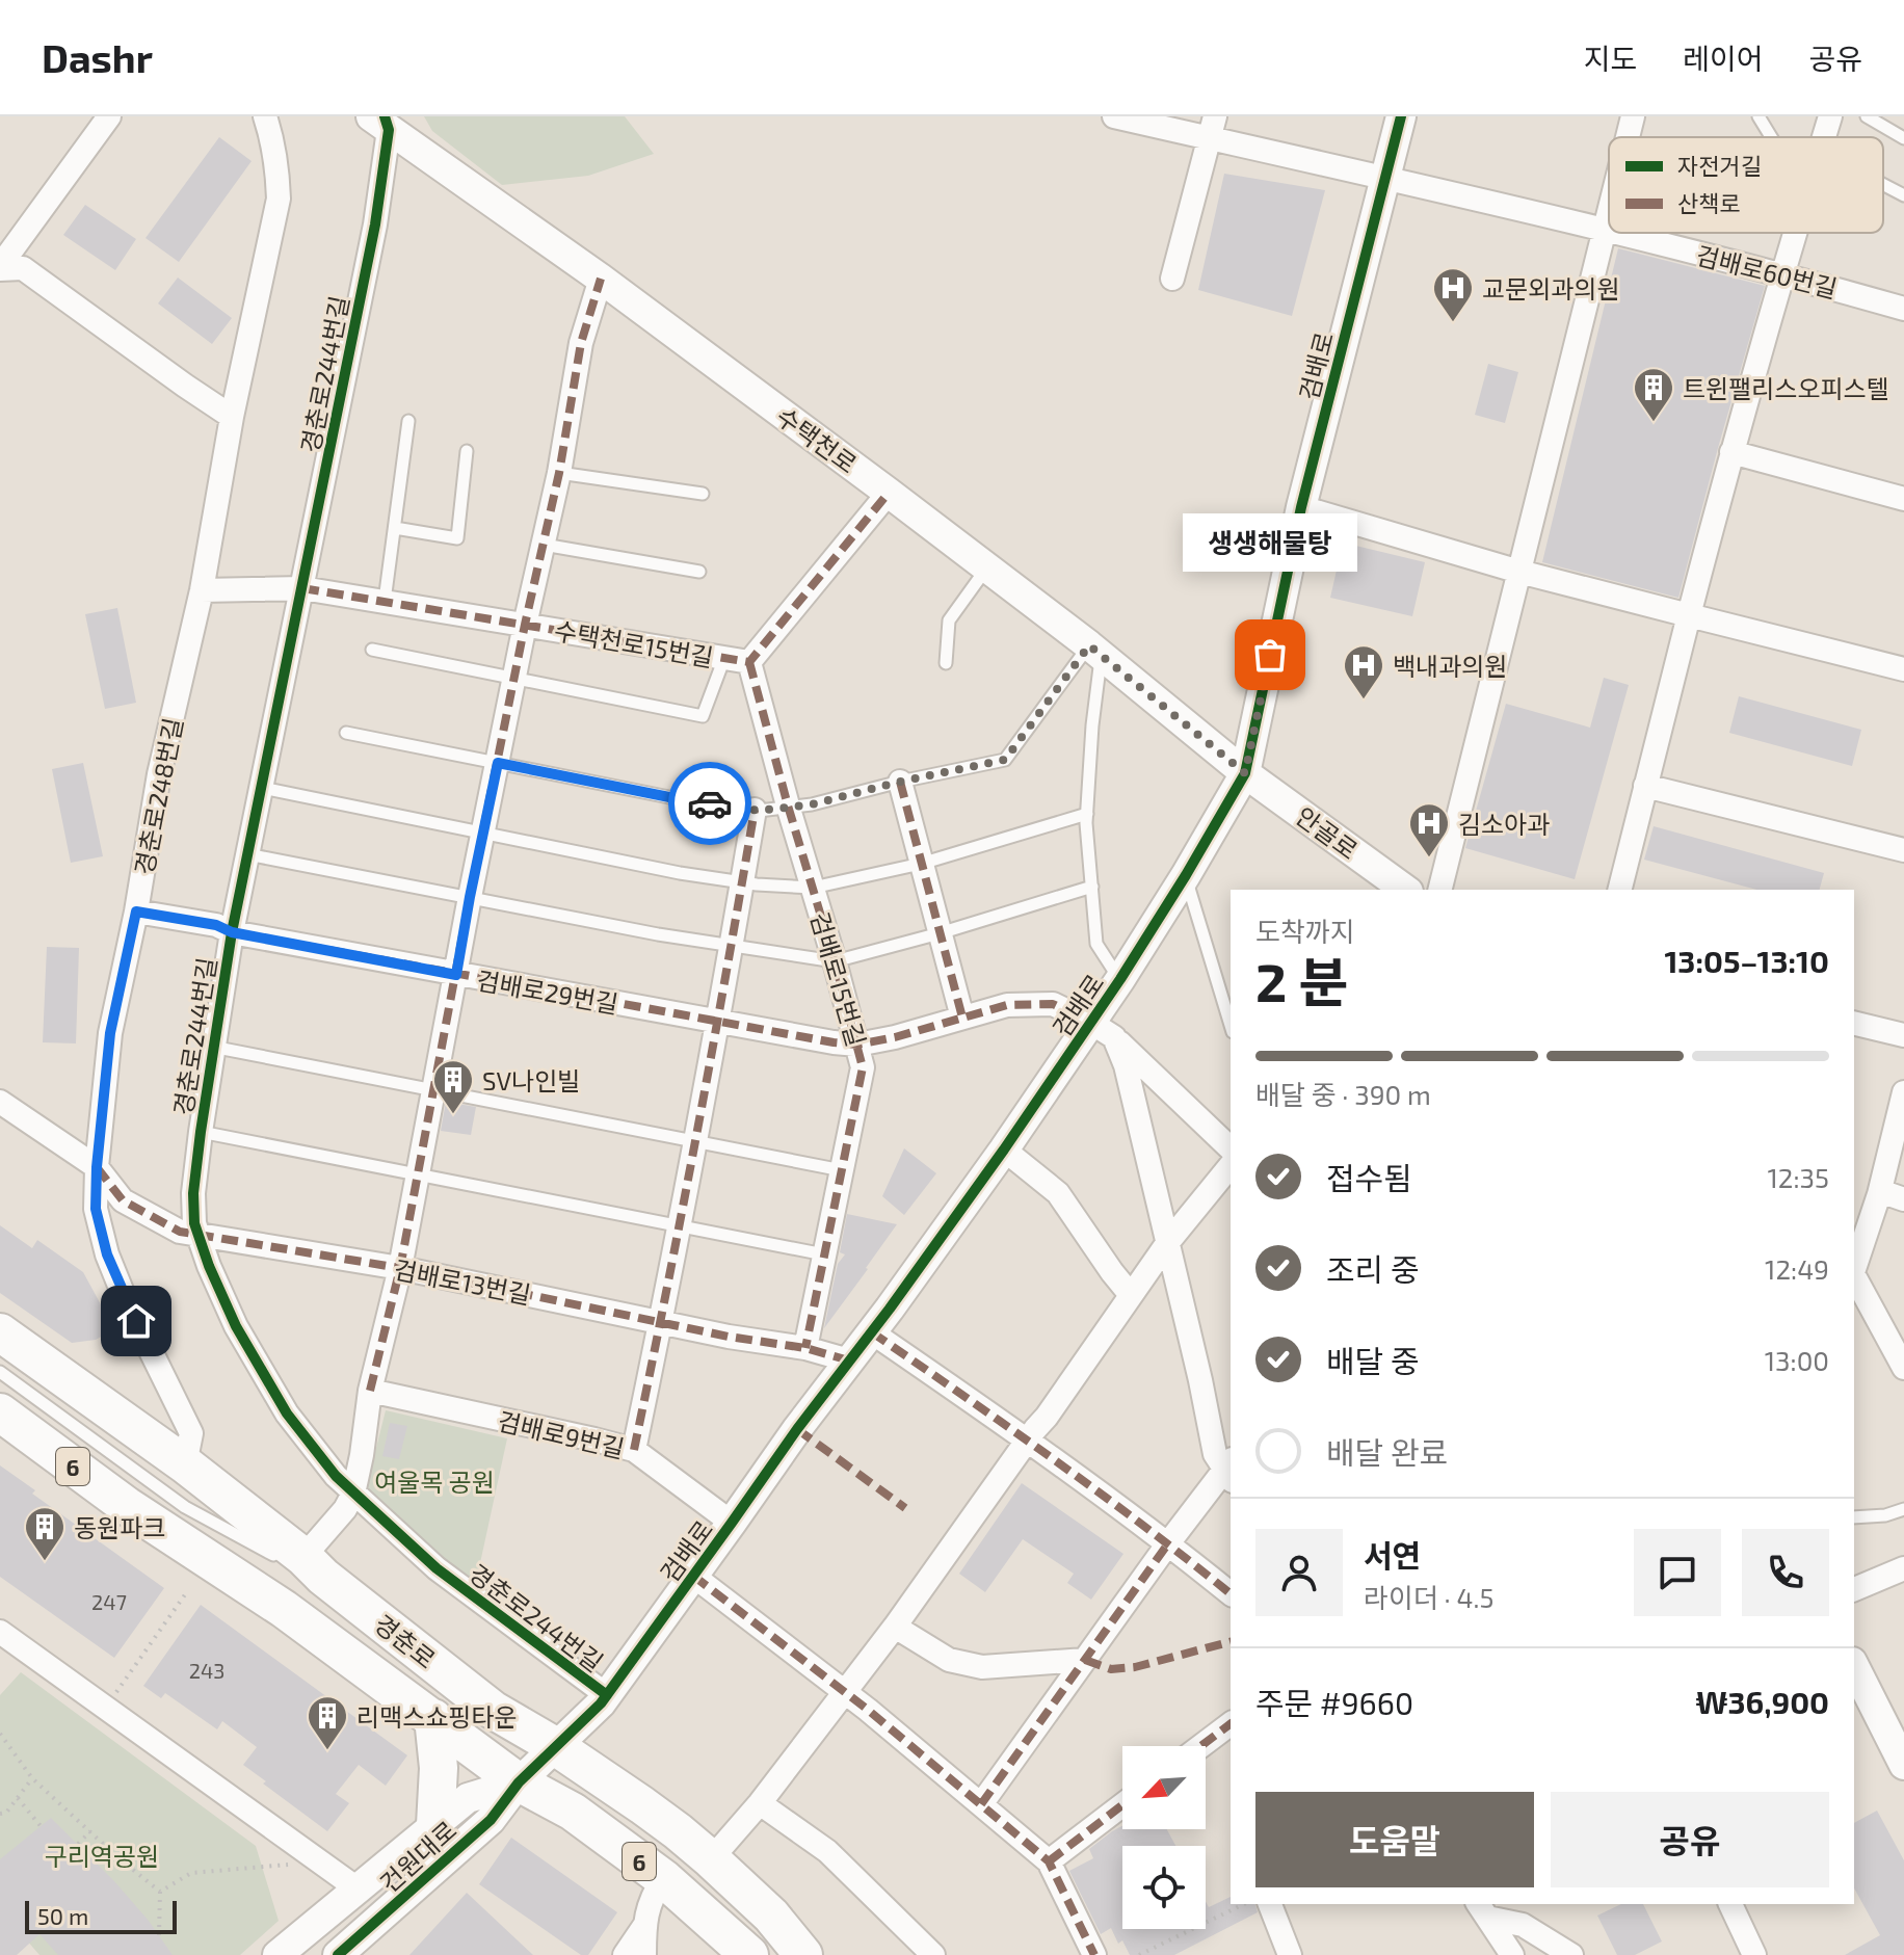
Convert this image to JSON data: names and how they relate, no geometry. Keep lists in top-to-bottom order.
{
  "streets": {
    "main road": ["6", "경춘로"],
    "street": [
      "검배로60번길",
      "검배로",
      "경춘로244번길",
      "수택천로",
      "수택천로15번길",
      "경춘로248번길",
      "안골로",
      "검배로15번길",
      "검배로29번길",
      "검배로13번길",
      "검배로9번길",
      "건원대로"
    ]
  },
  "crossings": [
    ["검배로60번길", "검배로"],
    ["검배로", "경춘로244번길"],
    ["검배로", "수택천로"],
    ["검배로", "안골로"],
    ["검배로", "검배로29번길"],
    ["검배로", "검배로13번길"],
    ["검배로", "검배로9번길"],
    ["검배로", "경춘로"],
    ["검배로", "건원대로"],
    ["경춘로244번길", "수택천로"],
    ["경춘로244번길", "수택천로15번길"],
    ["경춘로244번길", "검배로29번길"],
    ["경춘로244번길", "검배로13번길"],
    ["수택천로", "수택천로15번길"],
    ["수택천로", "안골로"],
    ["수택천로15번길", "경춘로248번길"],
    ["수택천로15번길", "검배로15번길"],
    ["경춘로248번길", "검배로29번길"],
    ["경춘로248번길", "검배로13번길"],
    ["경춘로248번길", "경춘로"],
    ["검배로15번길", "검배로29번길"],
    ["검배로15번길", "검배로13번길"],
    ["경춘로", "건원대로"]
  ],
  "parks": ["여울목 공원", "구리역공원"],
  "places": {
    "hospital": ["교문외과의원", "백내과의원", "김소아과"],
    "building": [
      "트윈팰리스오피스텔",
      "SV나인빌",
      "동원파크",
      "리맥스쇼핑타운"
    ],
    "other": ["생생해물탕"]
  },
  "house_numbers": ["247", "243"],
  "legend": ["자전거길", "산책로"],
  "scale_bar": "50 m",
  "north": "bottom left",
  "page": {
    "header": "Dashr",
    "nav": ["지도", "레이어", "공유"],
    "bubble": "생생해물탕",
    "heading": ["2 분", "도착까지", "13:05–13:10"],
    "panel": [
      "서연",
      "라이더 · 4.5",
      "주문 #9660",
      "₩36,900"
    ],
    "bar": "배달 중 · 390 m",
    "list": [
      ["접수됨", "12:35"],
      ["조리 중", "12:49"],
      ["배달 중", "13:00"],
      "배달 완료"
    ],
    "buttons": ["도움말", "공유"],
    "scale": "50 m"
  }
}
